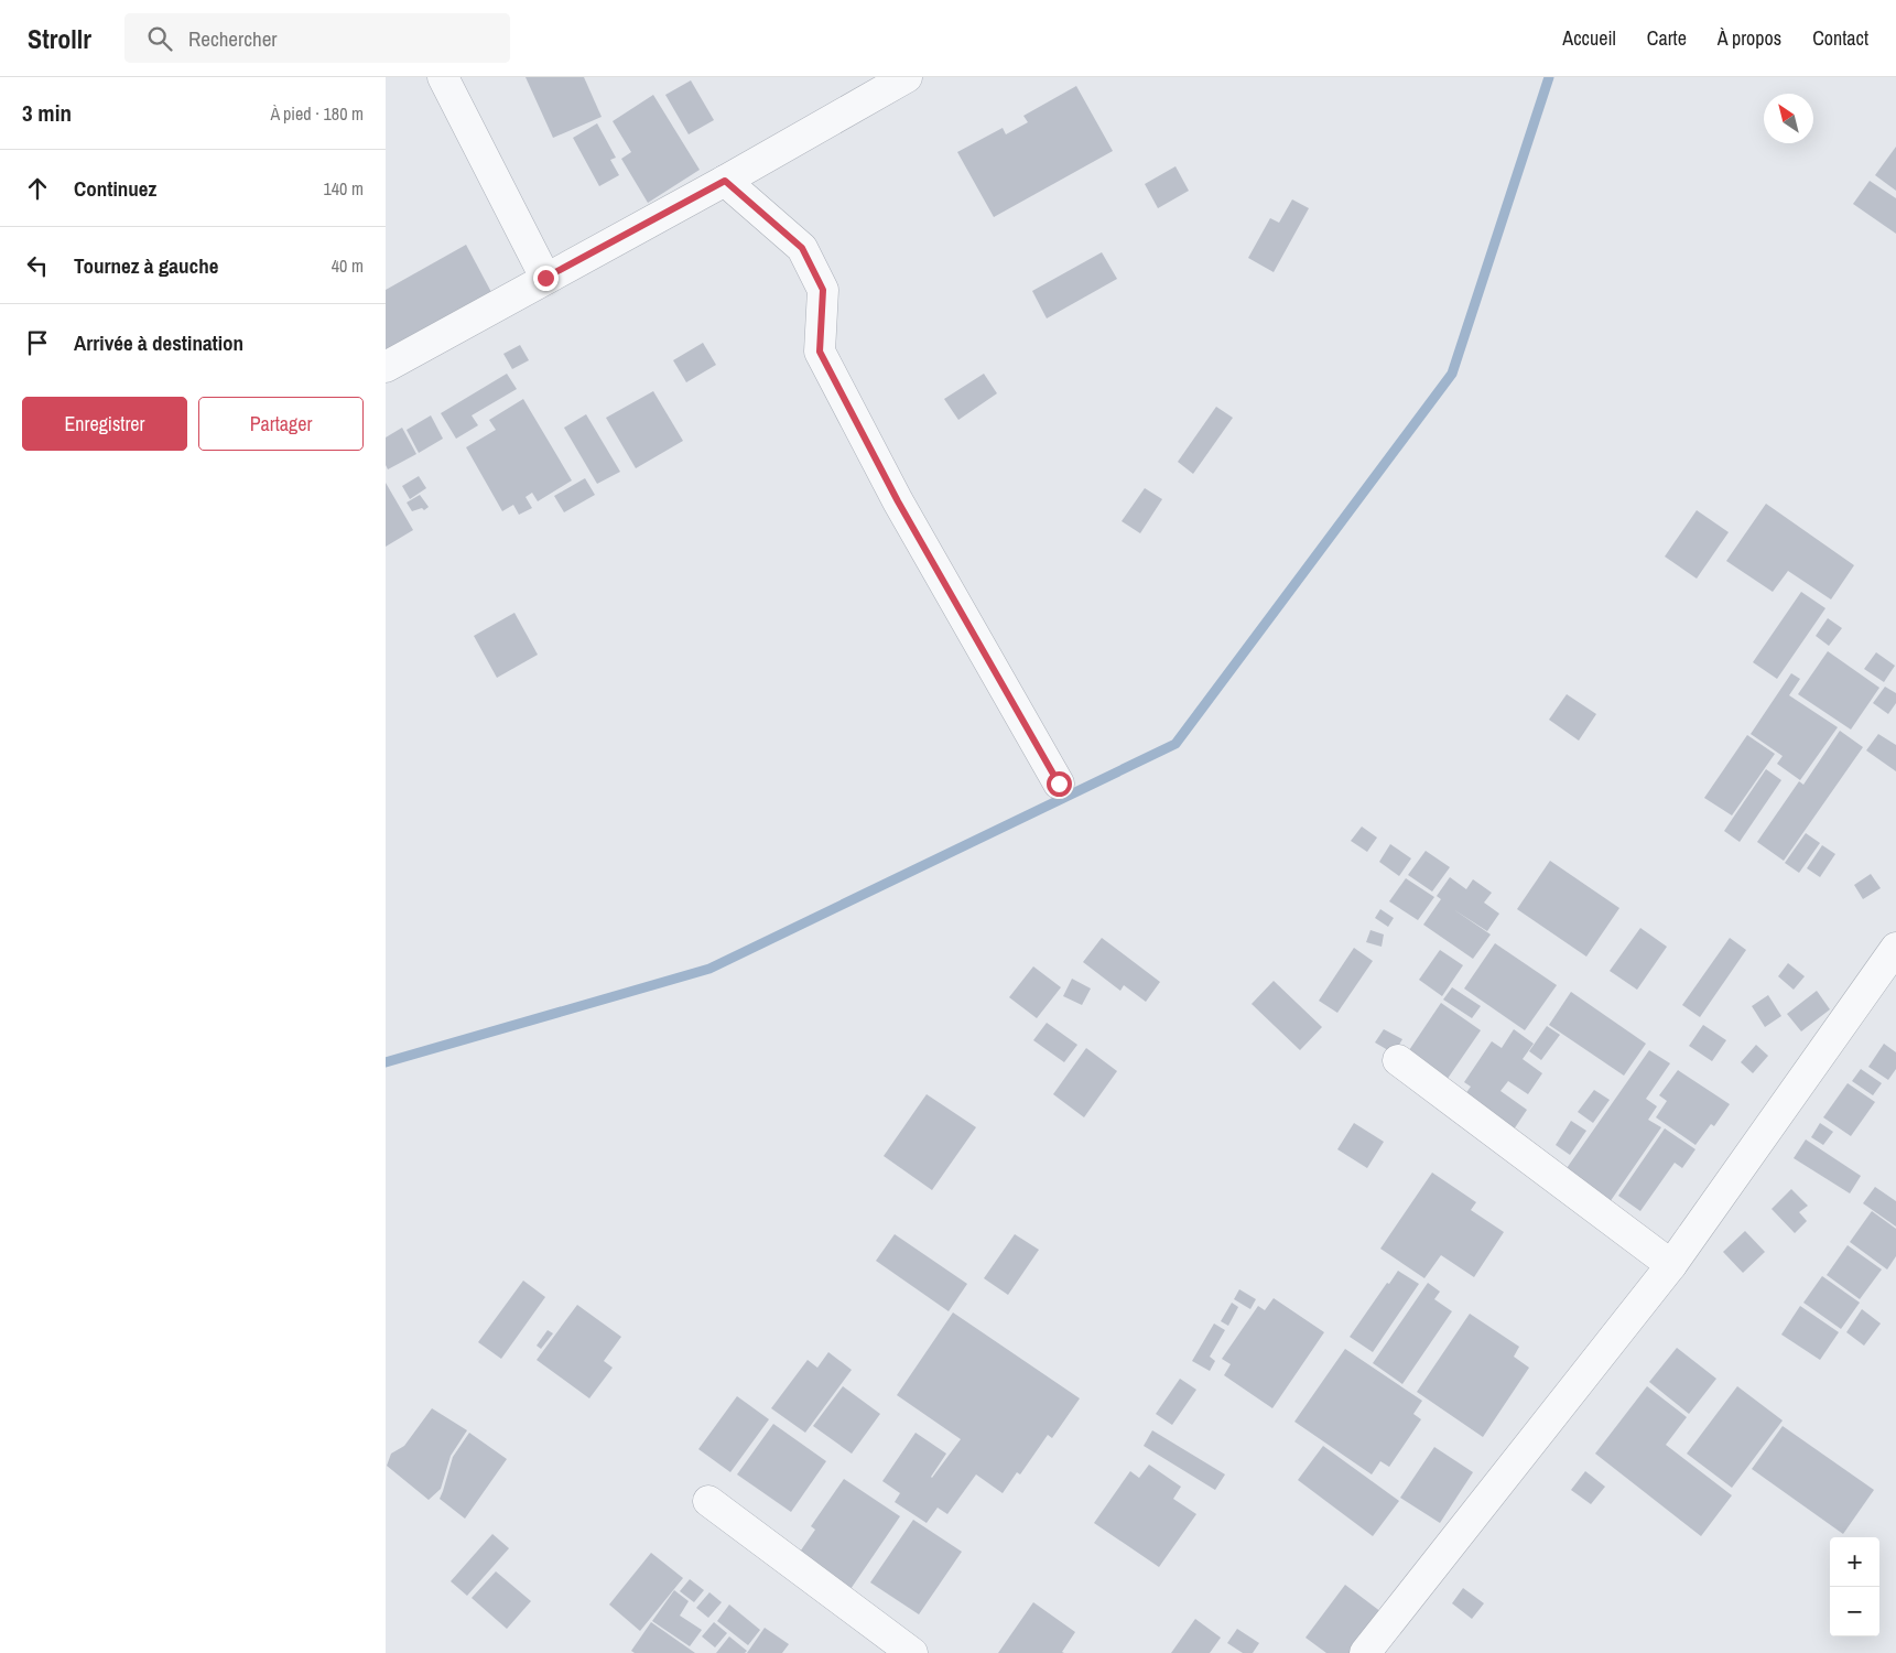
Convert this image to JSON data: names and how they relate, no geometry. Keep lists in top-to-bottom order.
{
  "north": "top left",
  "page": {
    "header": "Strollr",
    "search": "Rechercher",
    "nav": [
      "Accueil",
      "Carte",
      "À propos",
      "Contact"
    ],
    "heading": ["3 min", "À pied · 180 m"],
    "list": [
      ["Continuez", "140 m"],
      ["Tournez à gauche", "40 m"],
      "Arrivée à destination"
    ],
    "buttons": ["Enregistrer", "Partager"],
    "map_buttons": ["+", "−"]
  }
}
